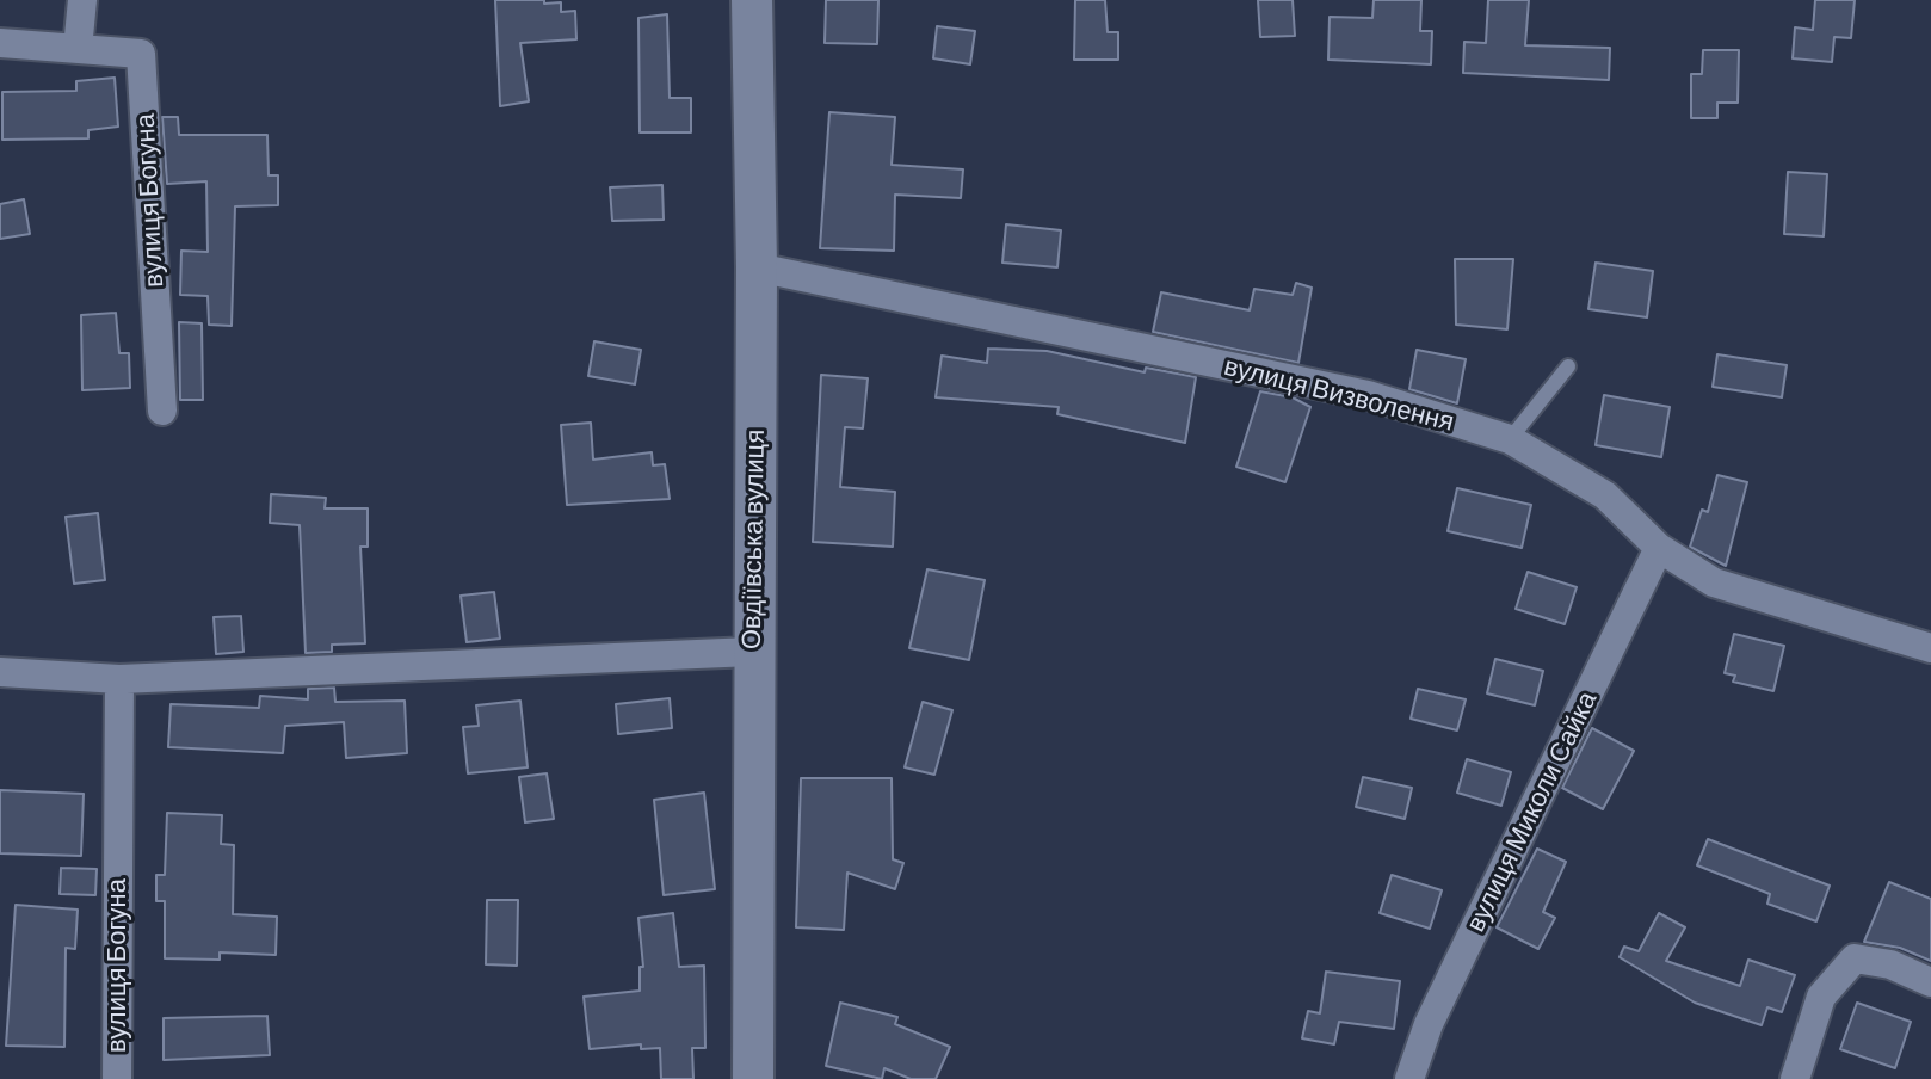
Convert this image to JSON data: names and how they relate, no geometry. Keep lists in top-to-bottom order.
{
  "streets": {
    "main road": ["Овдіївська вулиця"],
    "street": ["вулиця Богуна", "вулиця Визволення", "вулиця Миколи Сайка"]
  },
  "crossings": [
    ["вулиця Визволення", "Овдіївська вулиця"],
    ["вулиця Визволення", "вулиця Миколи Сайка"]
  ]
}
